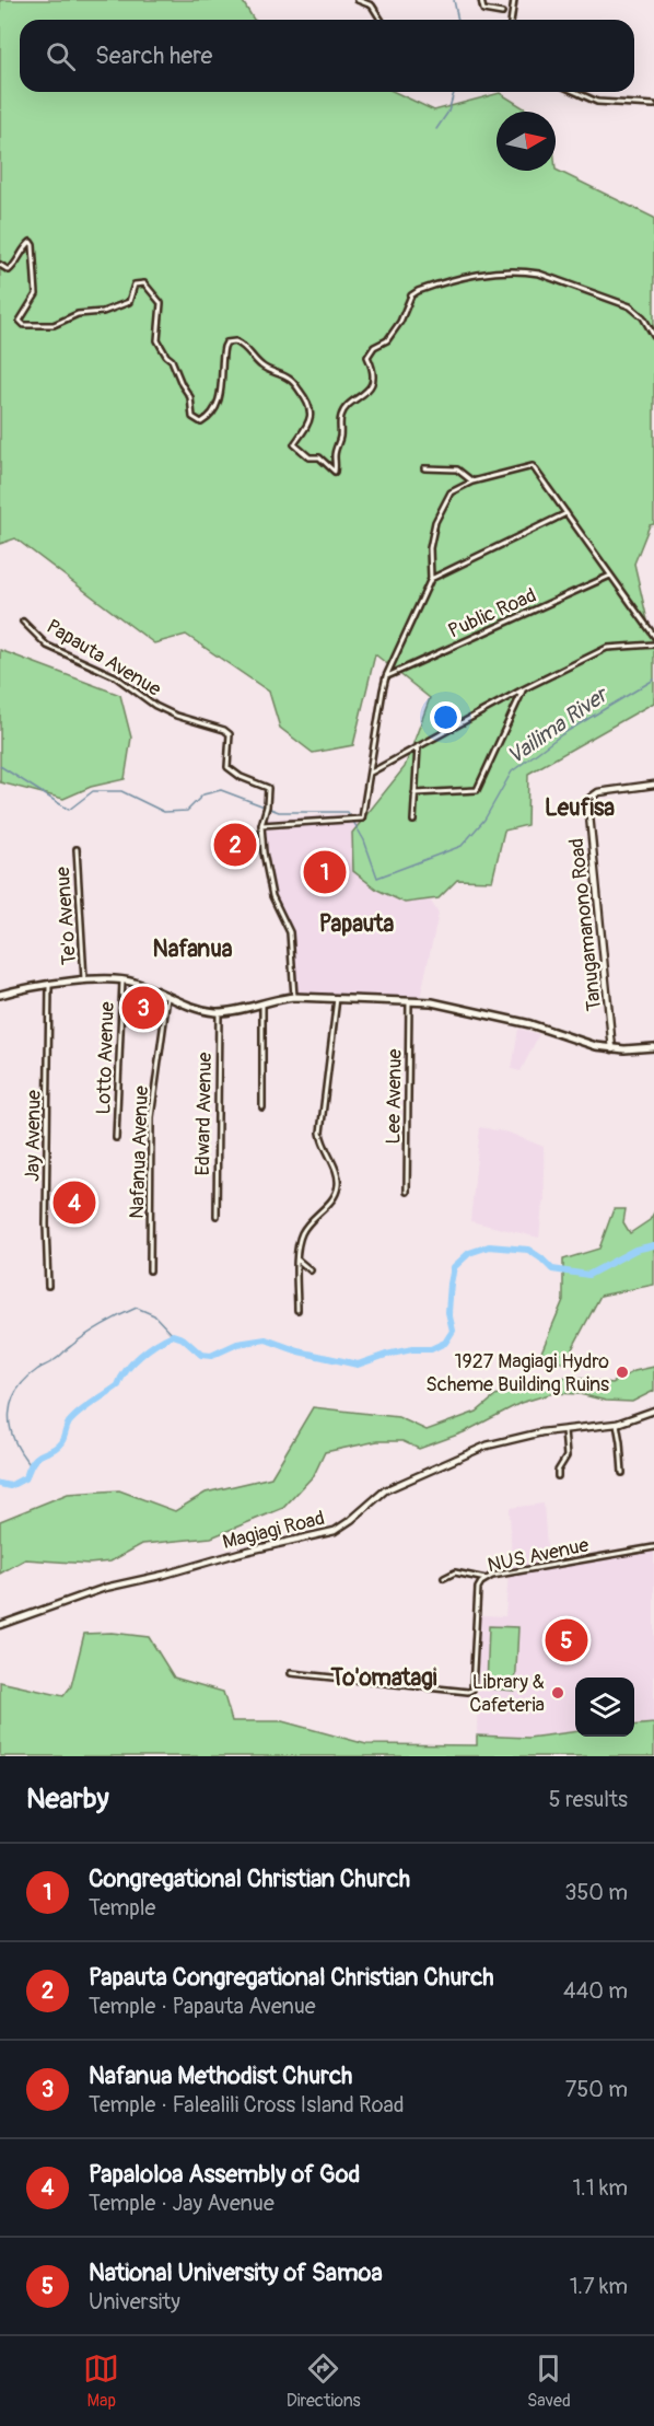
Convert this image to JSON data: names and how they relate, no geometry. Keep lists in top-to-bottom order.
{
  "streets": {
    "street": [
      "Public Road",
      "Papauta Avenue",
      "Te'o Avenue",
      "Tanugamanono Road",
      "Lotto Avenue",
      "Lee Avenue",
      "Edward Avenue",
      "Jay Avenue",
      "Nafanua Avenue",
      "Magiagi Road",
      "NUS Avenue"
    ]
  },
  "districts": [
    "Leufisa",
    "Papauta",
    "Nafanua",
    "To'omatagi"
  ],
  "water": ["Vailima River"],
  "places": ["1927 Magiagi Hydro Scheme Building Ruins", "Library & Cafeteria"],
  "north": "right",
  "page": {
    "search": "Search here",
    "pins": [
      "2",
      "1",
      "3",
      "4",
      "5"
    ],
    "heading": ["Nearby", "5 results"],
    "list": [
      {
        "mark": "1",
        "name": "Congregational Christian Church",
        "note": "Temple",
        "value": "350 m"
      },
      {
        "mark": "2",
        "name": "Papauta Congregational Christian Church",
        "note": "Temple · Papauta Avenue",
        "value": "440 m"
      },
      {
        "mark": "3",
        "name": "Nafanua Methodist Church",
        "note": "Temple · Falealili Cross Island Road",
        "value": "750 m"
      },
      {
        "mark": "4",
        "name": "Papaloloa Assembly of God",
        "note": "Temple · Jay Avenue",
        "value": "1.1 km"
      },
      {
        "mark": "5",
        "name": "National University of Samoa",
        "note": "University",
        "value": "1.7 km"
      }
    ],
    "nav": ["Map", "Directions", "Saved"]
  }
}
